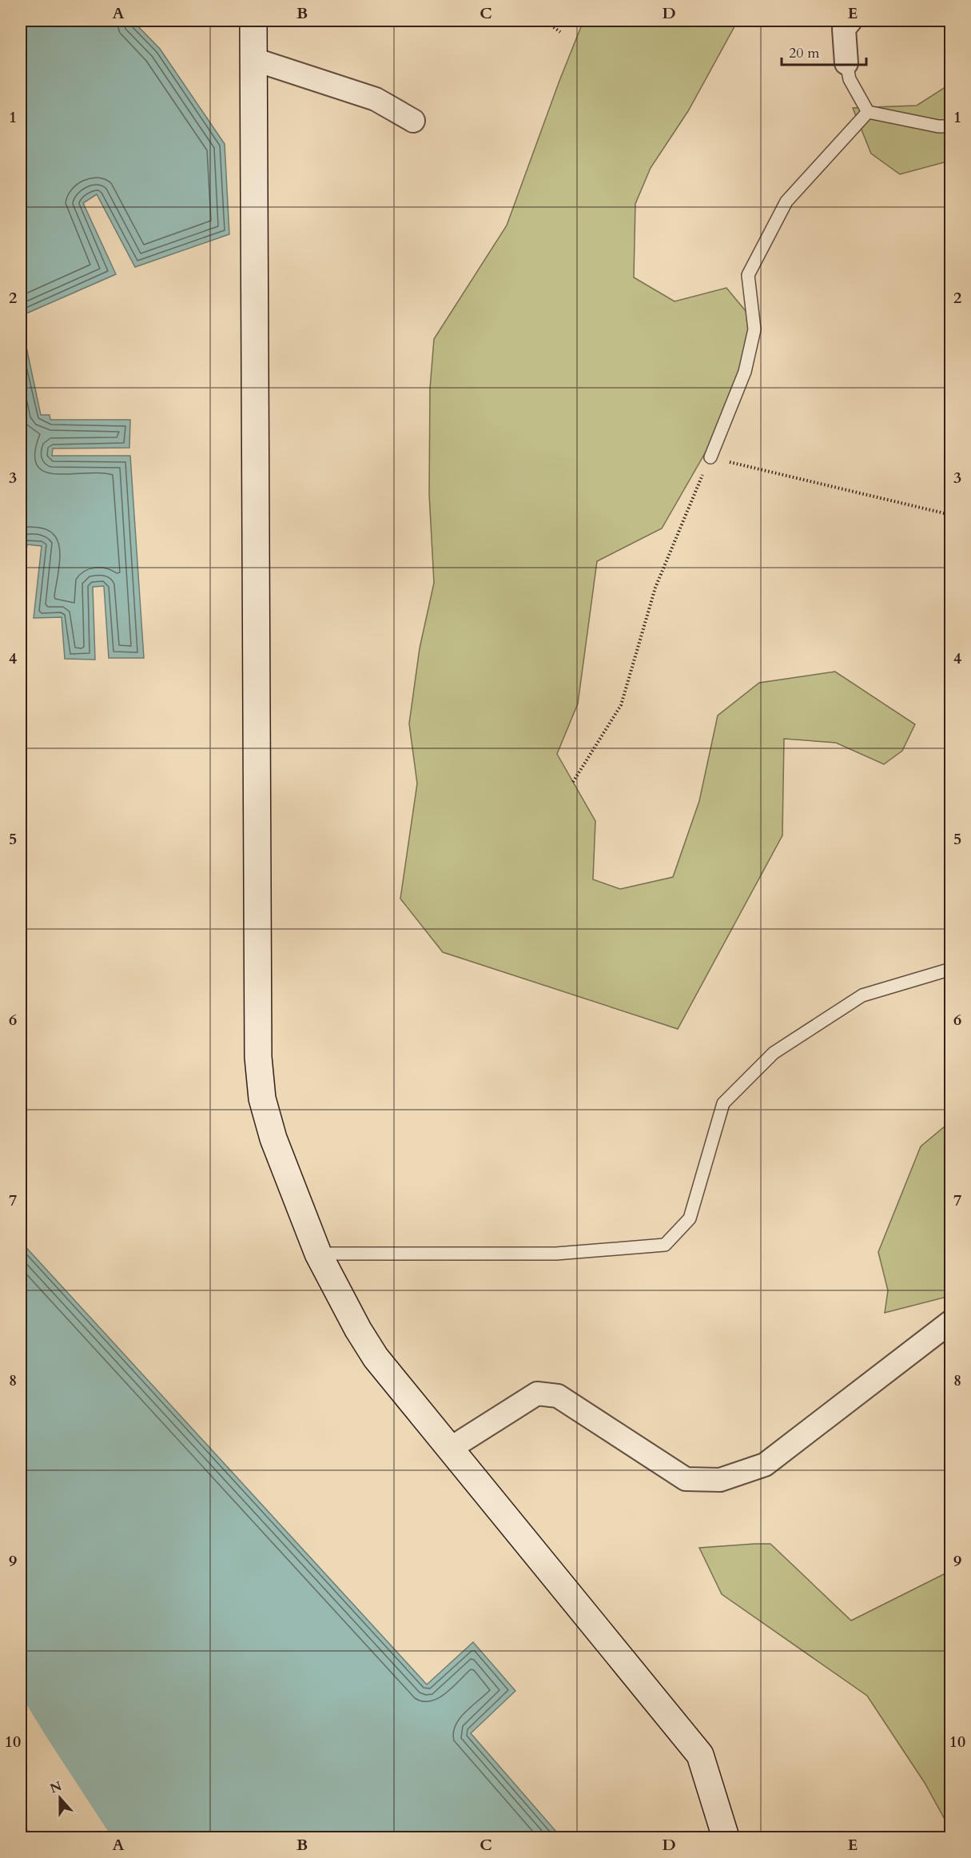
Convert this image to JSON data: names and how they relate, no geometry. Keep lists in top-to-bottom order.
{
  "scale_bar": "20 m",
  "north": "top",
  "grid": {
    "columns": [
      "A",
      "B",
      "C",
      "D",
      "E"
    ],
    "rows": [
      "1",
      "2",
      "3",
      "4",
      "5",
      "6",
      "7",
      "8",
      "9",
      "10"
    ]
  }
}
